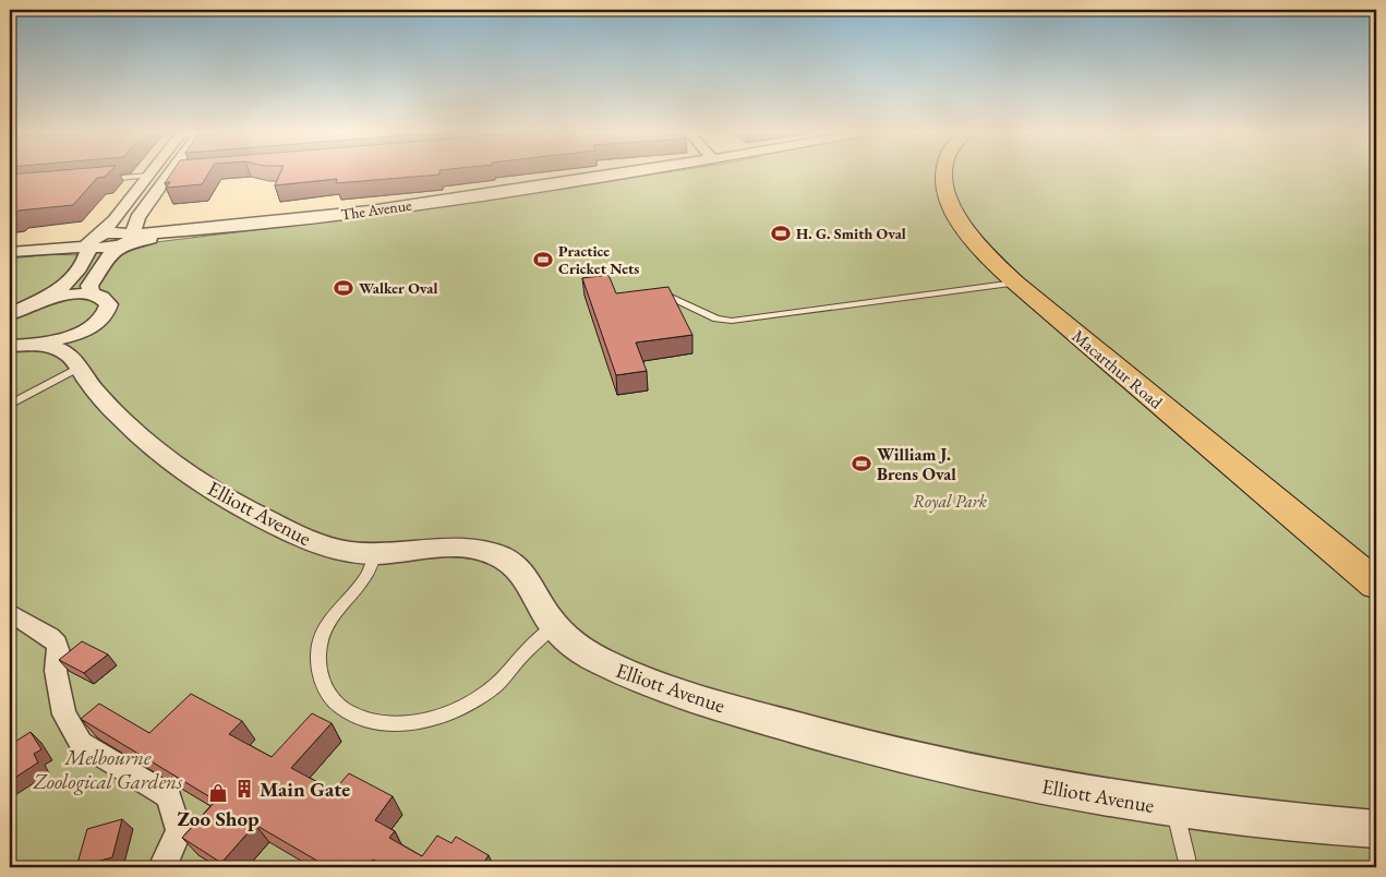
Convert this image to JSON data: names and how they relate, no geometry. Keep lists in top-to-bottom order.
{
  "streets": {
    "highway": ["Macarthur Road"],
    "street": ["The Avenue", "Elliott Avenue"]
  },
  "parks": ["Royal Park", "Melbourne Zoological Gardens"],
  "places": {
    "sports": [
      "H. G. Smith Oval",
      "Practice Cricket Nets",
      "Walker Oval",
      "William J. Brens Oval"
    ],
    "building": ["Main Gate"],
    "shop": ["Zoo Shop"]
  }
}
